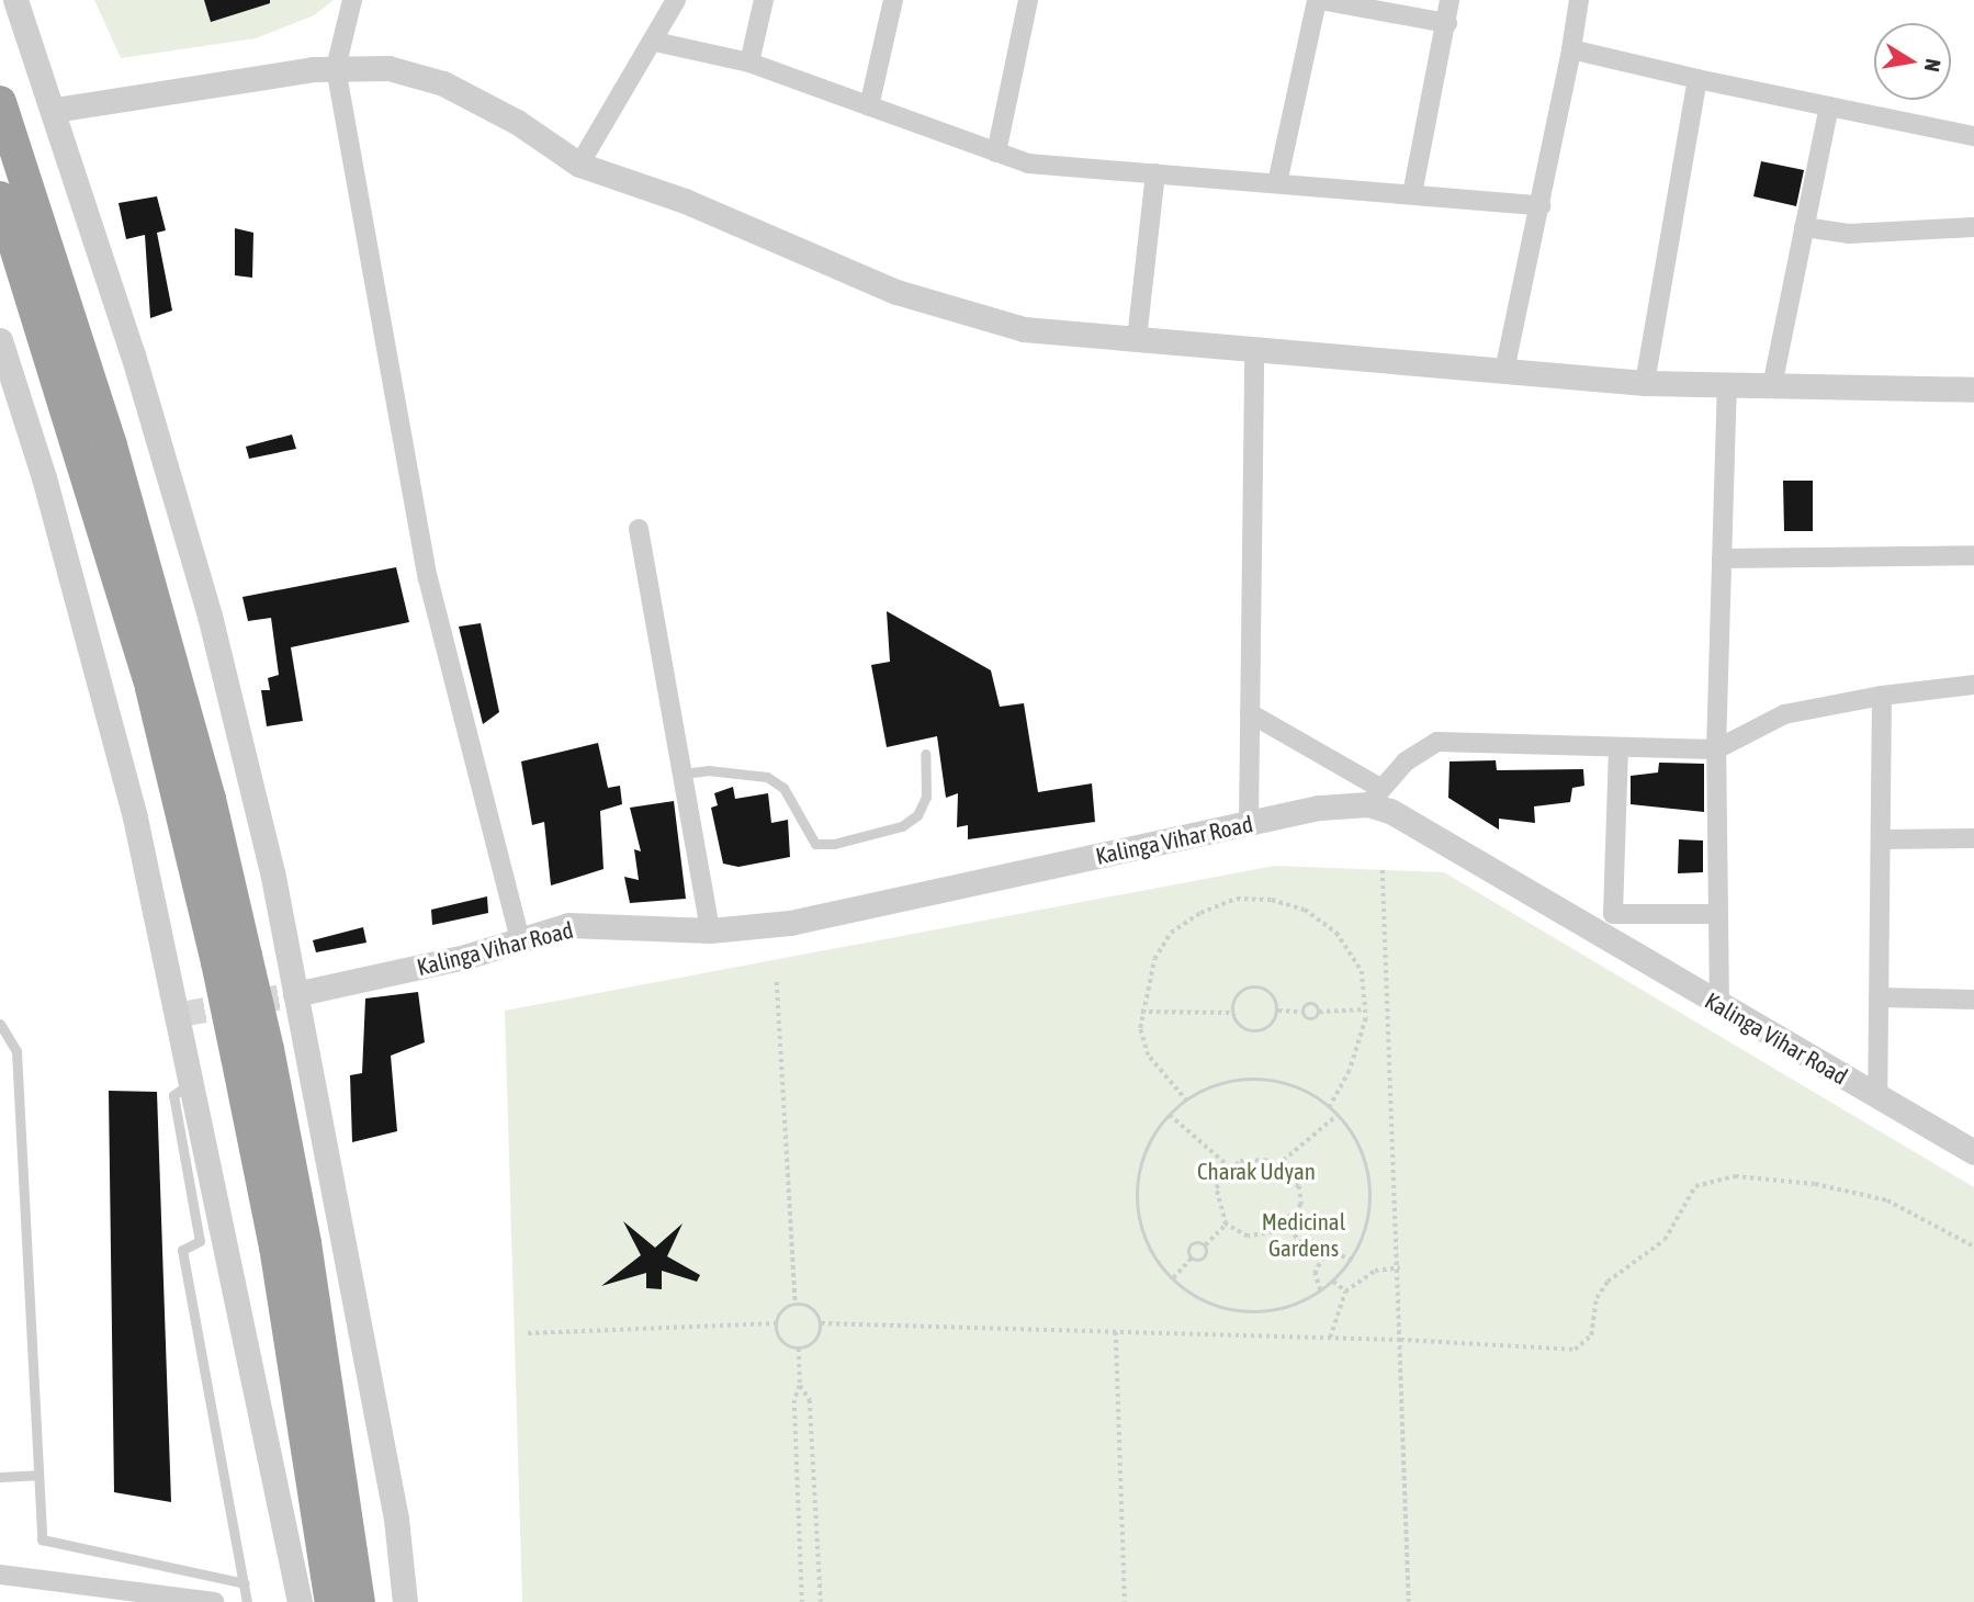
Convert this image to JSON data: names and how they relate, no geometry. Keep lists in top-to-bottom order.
{
  "streets": {
    "street": ["Kalinga Vihar Road"]
  },
  "parks": ["Charak Udyan", "Medicinal Gardens"],
  "north": "right"
}
